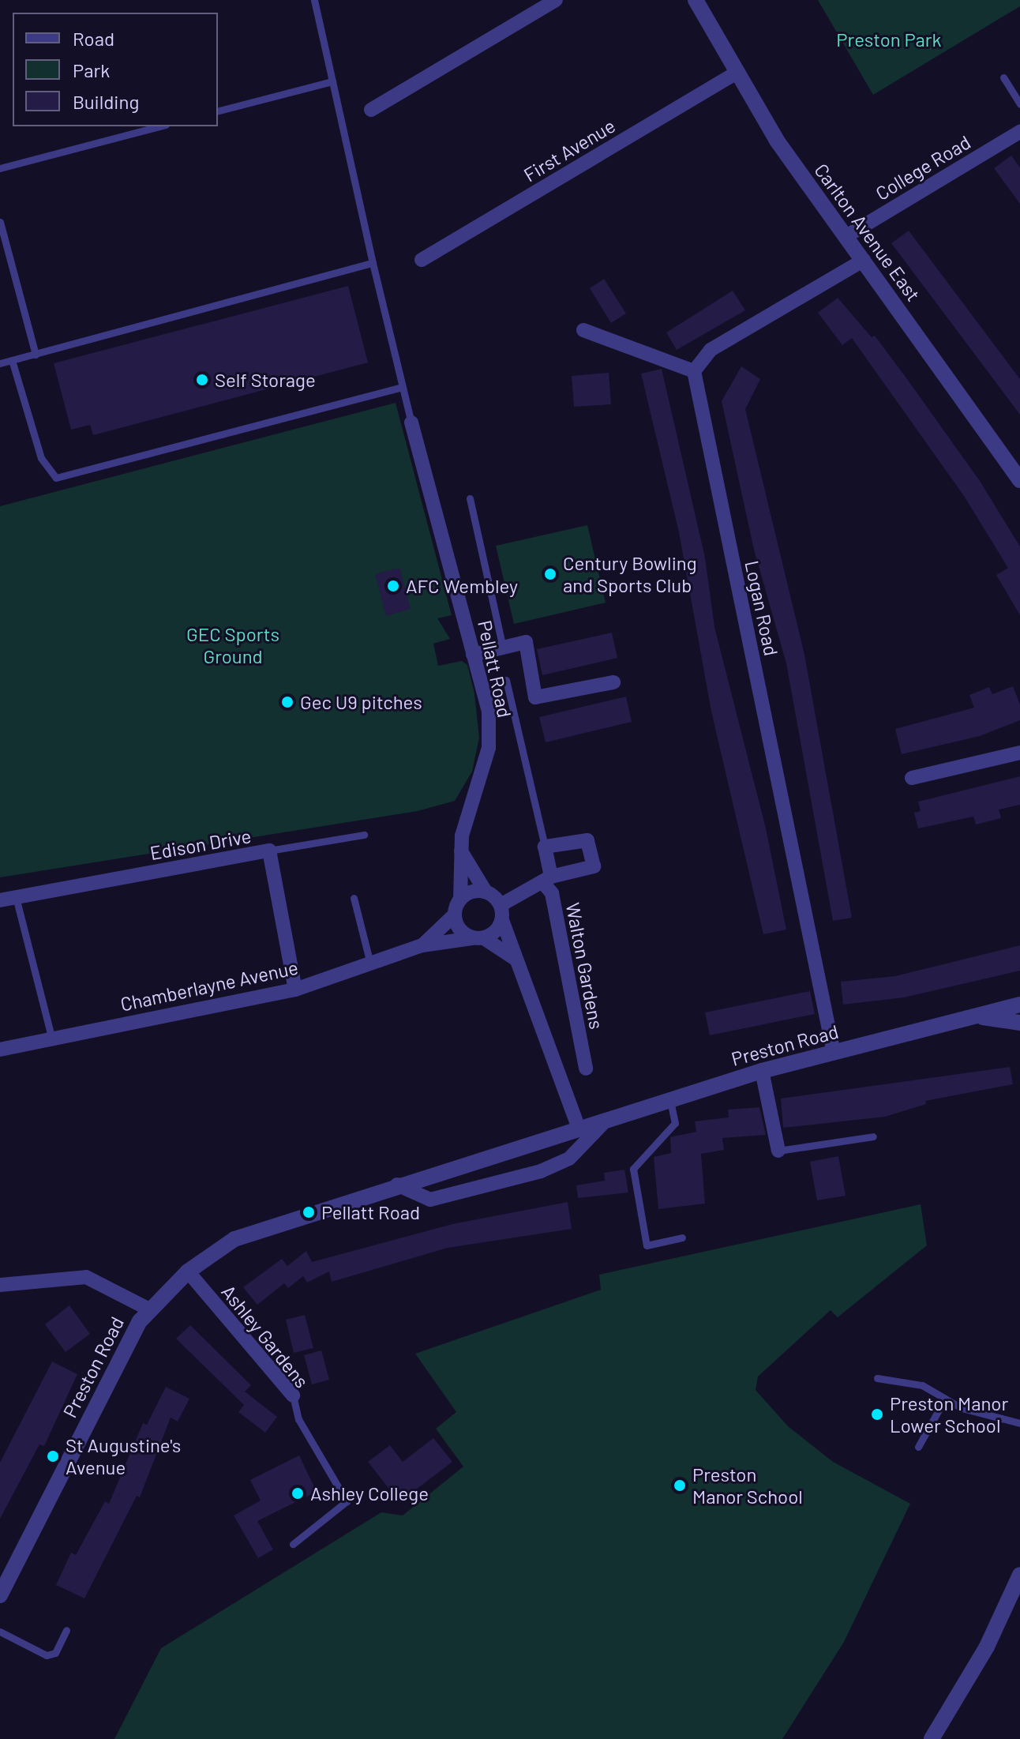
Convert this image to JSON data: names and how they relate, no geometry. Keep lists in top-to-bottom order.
{
  "streets": {
    "street": [
      "First Avenue",
      "College Road",
      "Carlton Avenue East",
      "Logan Road",
      "Pellatt Road",
      "Edison Drive",
      "Walton Gardens",
      "Chamberlayne Avenue",
      "Preston Road",
      "Ashley Gardens"
    ]
  },
  "crossings": [
    ["First Avenue", "Carlton Avenue East"],
    ["College Road", "Carlton Avenue East"],
    ["Logan Road", "Preston Road"],
    ["Pellatt Road", "Walton Gardens"],
    ["Pellatt Road", "Chamberlayne Avenue"],
    ["Edison Drive", "Chamberlayne Avenue"],
    ["Walton Gardens", "Chamberlayne Avenue"],
    ["Preston Road", "Ashley Gardens"]
  ],
  "parks": ["Preston Park", "GEC Sports Ground"],
  "places": [
    "Self Storage",
    "Century Bowling and Sports Club",
    "AFC Wembley",
    "Gec U9 pitches",
    "Pellatt Road",
    "Preston Manor Lower School",
    "St Augustine's Avenue",
    "Preston Manor School",
    "Ashley College"
  ],
  "legend": ["Road", "Park", "Building"]
}
